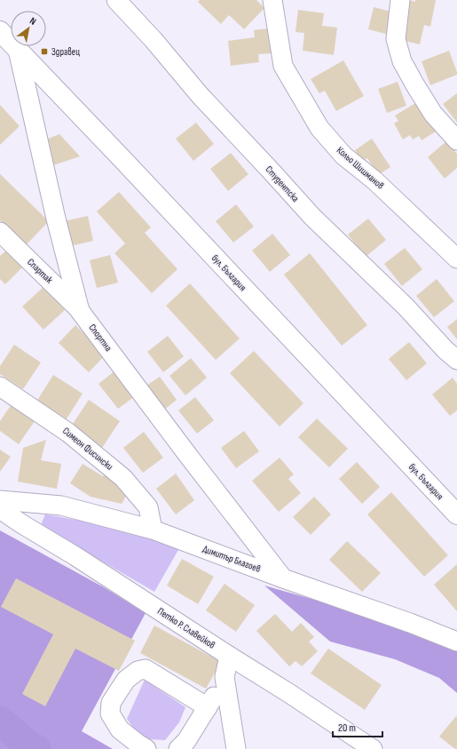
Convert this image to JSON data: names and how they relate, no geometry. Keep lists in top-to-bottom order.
{
  "streets": {
    "street": [
      "Кольо Шишманов",
      "Студентска",
      "Спартак",
      "бул. България",
      "Спортна",
      "Симеон Фисински",
      "Димитър Благоев",
      "Петко Р. Славейков"
    ]
  },
  "crossings": [
    ["Спартак", "Спортна"],
    ["бул. България", "Спортна"],
    ["Спортна", "Димитър Благоев"],
    ["Симеон Фисински", "Димитър Благоев"]
  ],
  "places": {
    "transit": ["Здравец"]
  },
  "scale_bar": "20 m",
  "north": "top right"
}
